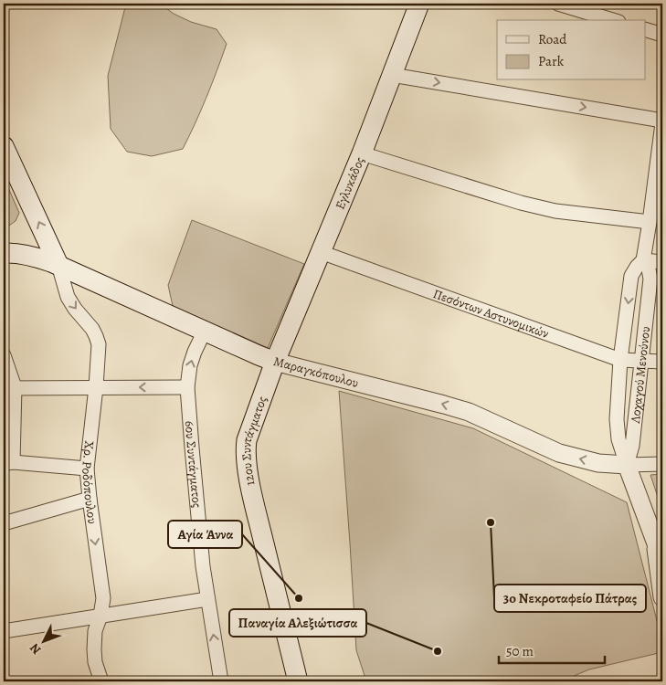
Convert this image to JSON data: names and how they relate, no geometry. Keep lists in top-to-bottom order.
{
  "streets": {
    "main road": ["Εγλυκάδος", "Μαραγκόπουλου", "12ου Συντάγματος"],
    "street": [
      "Πεσόντων Αστυνομικών",
      "Λοχαγού Μενούνου",
      "6ου Συντάγματος",
      "Χρ. Ροδόπουλου"
    ]
  },
  "crossings": [
    ["Εγλυκάδος", "Πεσόντων Αστυνομικών"],
    ["Εγλυκάδος", "Μαραγκόπουλου"],
    ["Εγλυκάδος", "12ου Συντάγματος"],
    ["Πεσόντων Αστυνομικών", "Λοχαγού Μενούνου"],
    ["Μαραγκόπουλου", "Λοχαγού Μενούνου"],
    ["Μαραγκόπουλου", "12ου Συντάγματος"],
    ["Μαραγκόπουλου", "6ου Συντάγματος"],
    ["Μαραγκόπουλου", "Χρ. Ροδόπουλου"]
  ],
  "one_way": ["Μαραγκόπουλου", "6ου Συντάγματος", "Χρ. Ροδόπουλου"],
  "places": ["3o Νεκροταφείο Πάτρας", "Αγία Άννα", "Παναγία Αλεξιώτισσα"],
  "legend": ["Road", "Park"],
  "scale_bar": "50 m",
  "north": "bottom left"
}
